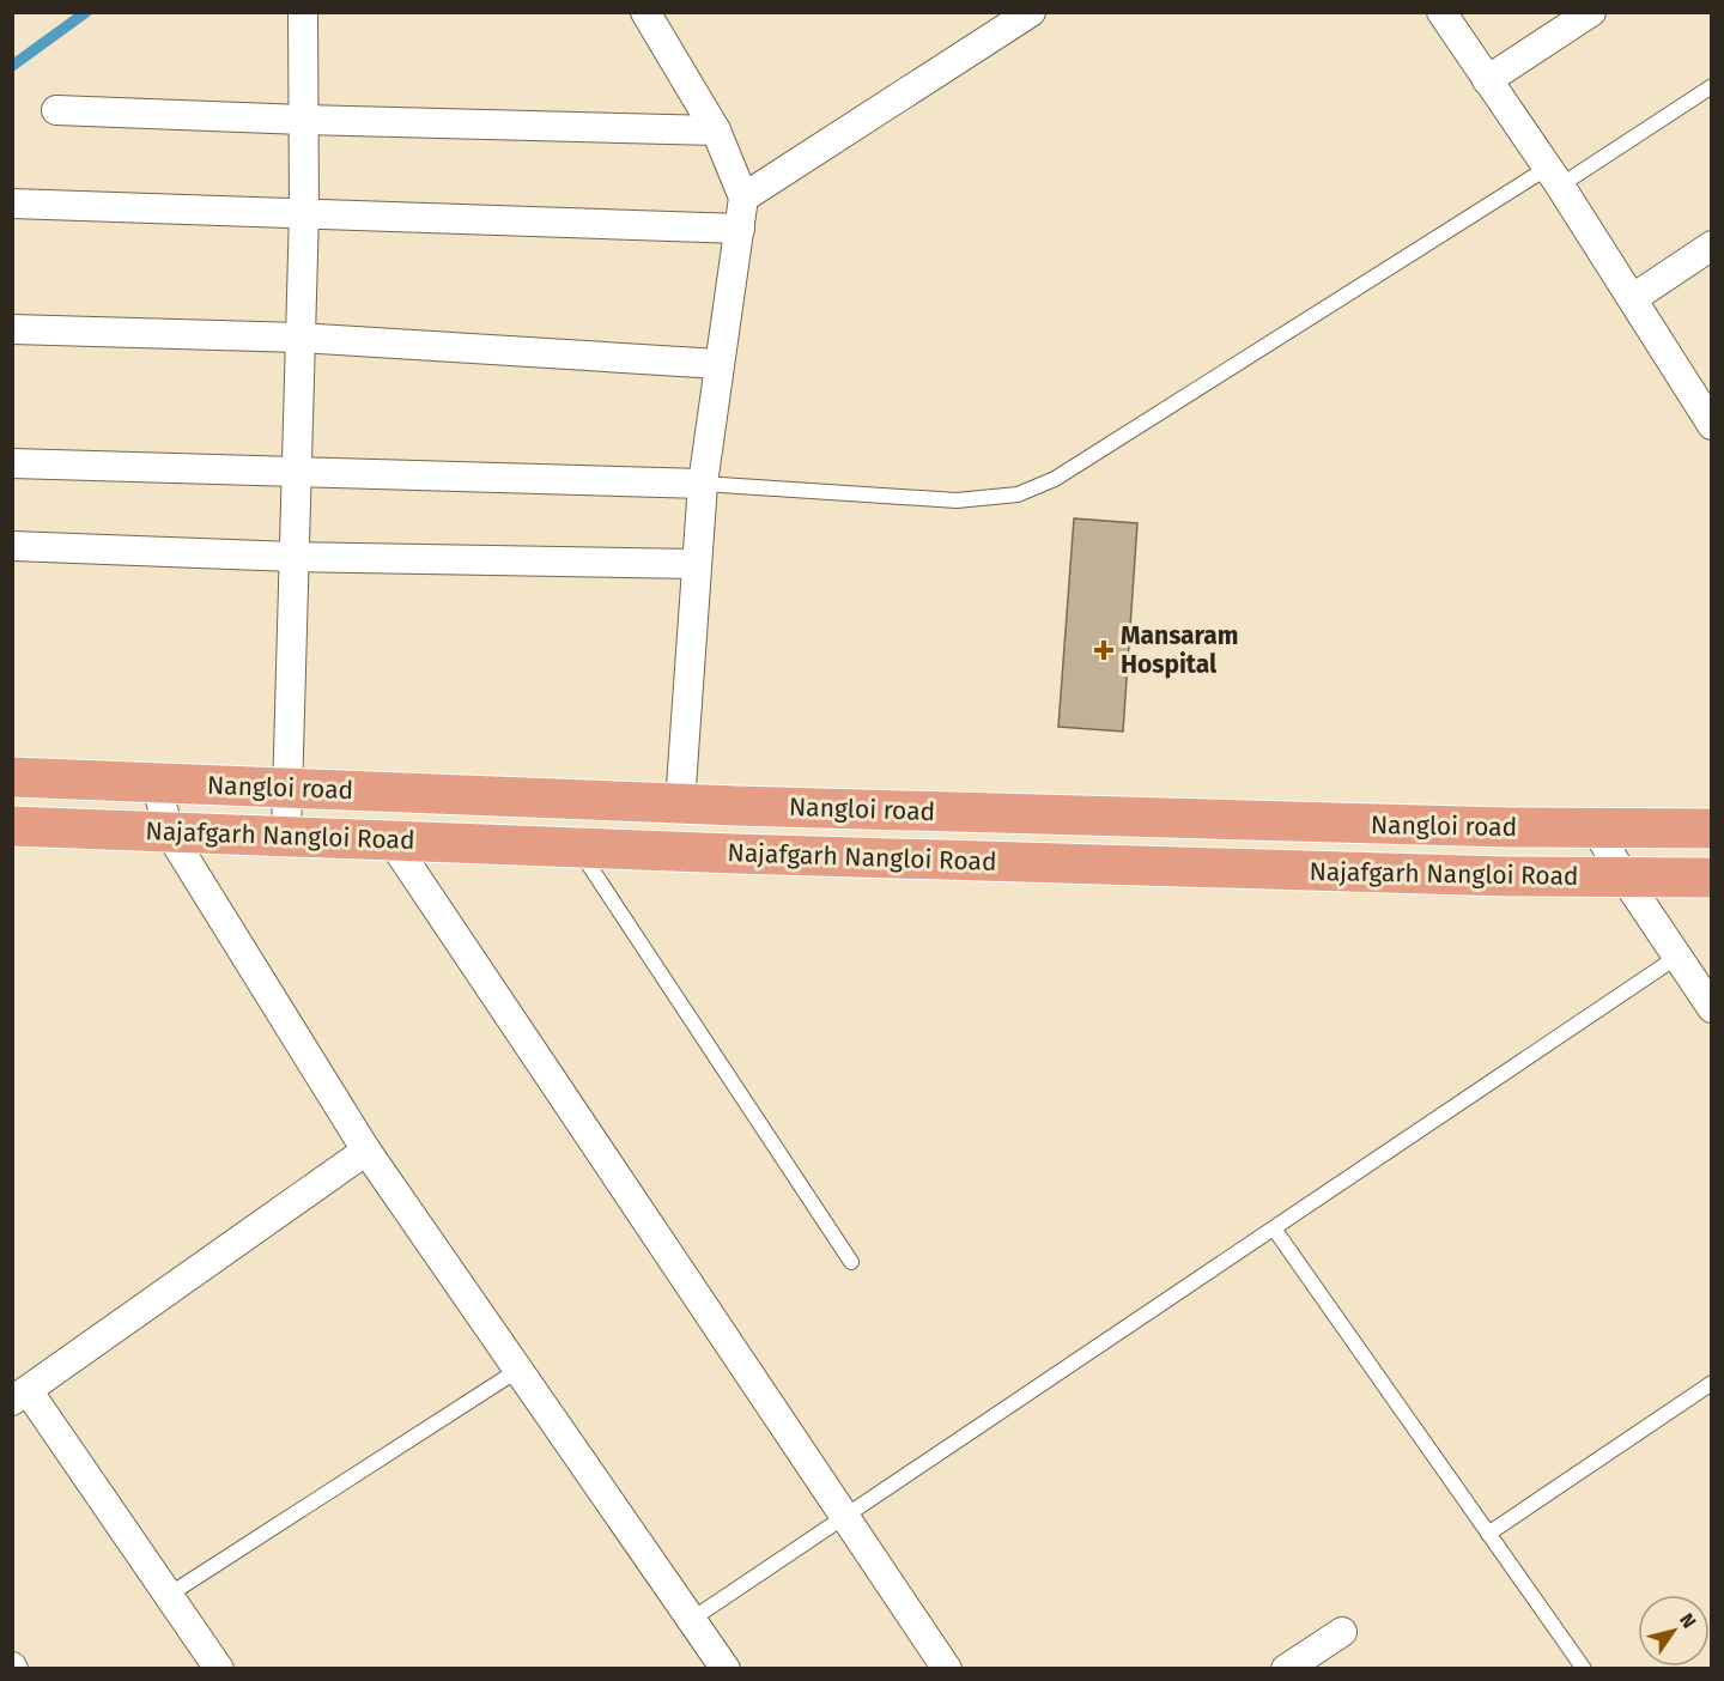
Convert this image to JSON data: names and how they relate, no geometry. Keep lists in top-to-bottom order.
{
  "streets": {
    "main road": ["Nangloi road", "Najafgarh Nangloi Road"]
  },
  "places": {
    "health": ["Mansaram Hospital"]
  },
  "north": "top right"
}
